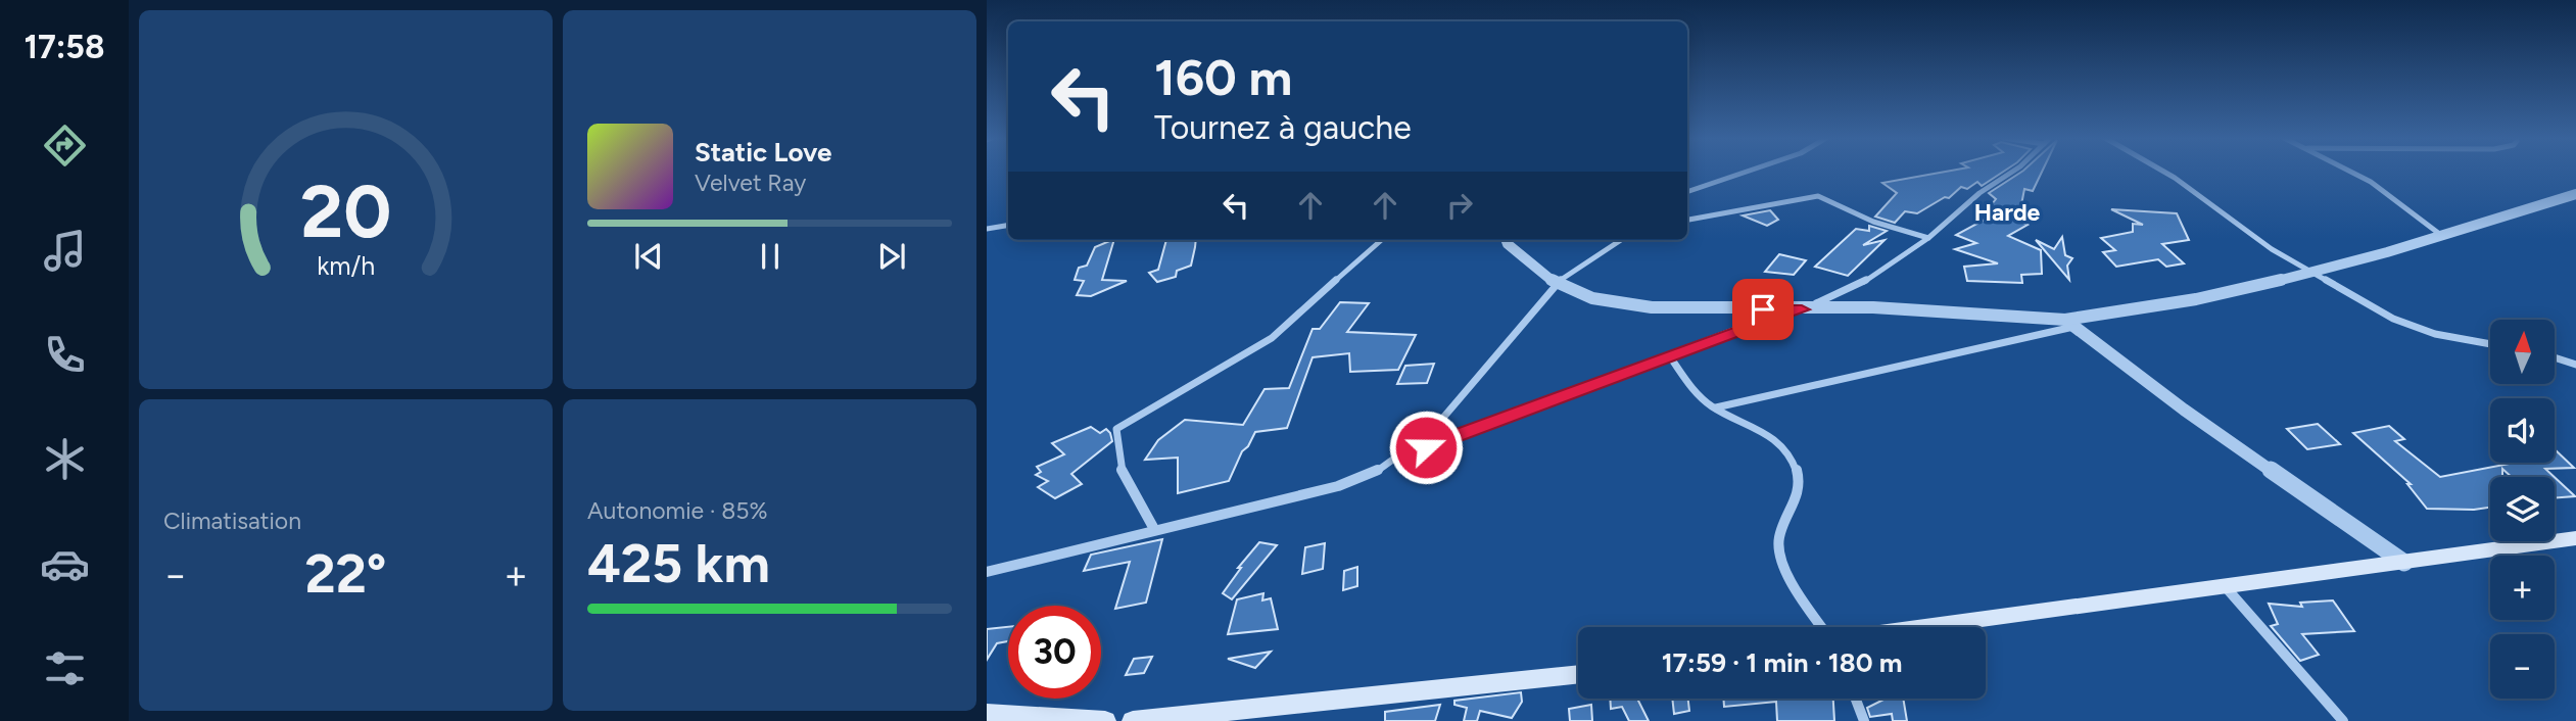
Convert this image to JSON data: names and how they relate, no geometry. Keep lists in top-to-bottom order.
{
  "districts": ["Harde"],
  "north": "top",
  "page": {
    "tabs": "17:58",
    "turn": ["160 m", "Tournez à gauche"],
    "song": ["Static Love", "Velvet Ray"],
    "map_buttons": ["+", "−"],
    "tile": [
      "Climatisation",
      ["Autonomie · 85%", "425 km"]
    ],
    "heat": ["−", "22°", "+"],
    "limit": "30",
    "trip": "17:59 · 1 min · 180 m",
    "gauge": ["20", "km/h"]
  }
}
